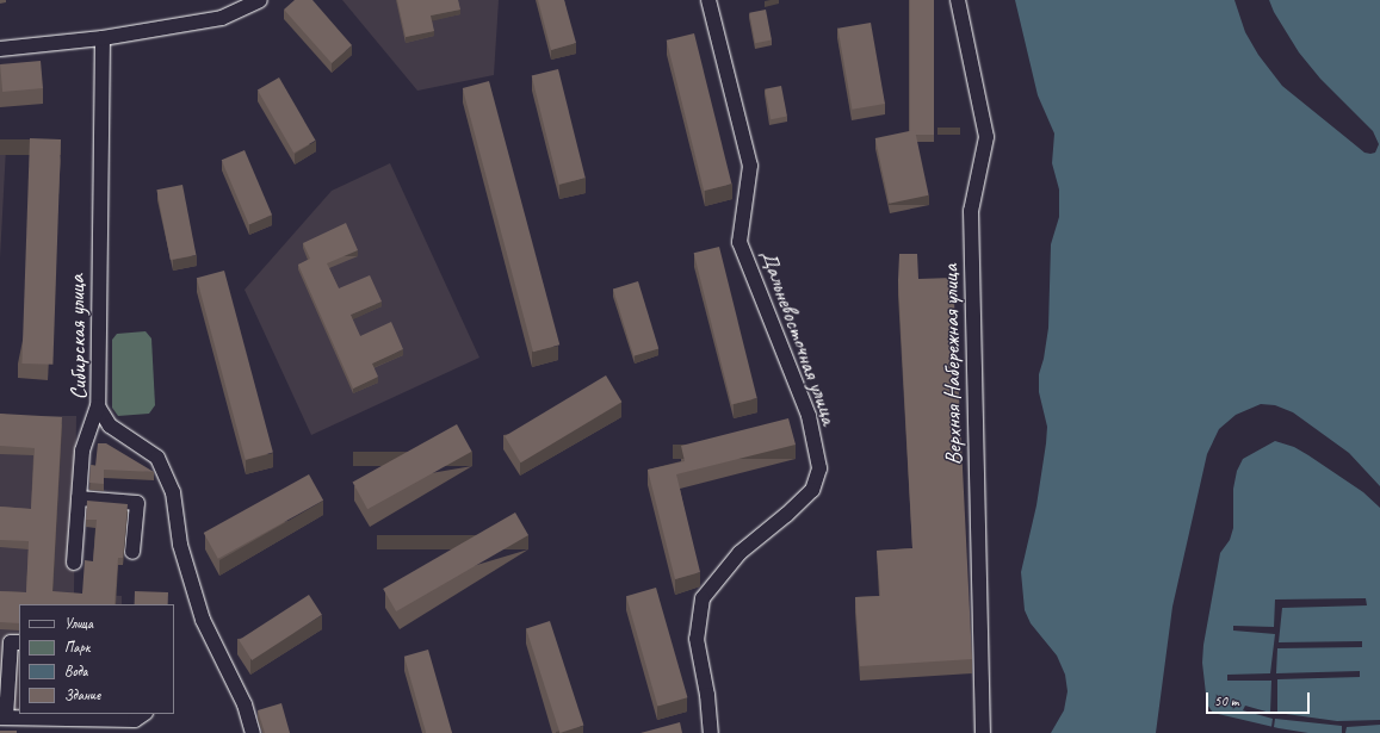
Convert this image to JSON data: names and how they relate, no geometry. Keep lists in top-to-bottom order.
{
  "streets": {
    "street": ["Сибирская улица", "Дальневосточная улица", "Верхняя Набережная улица"]
  },
  "legend": [
    "Улица",
    "Парк",
    "Вода",
    "Здание"
  ],
  "scale_bar": "50 m"
}
